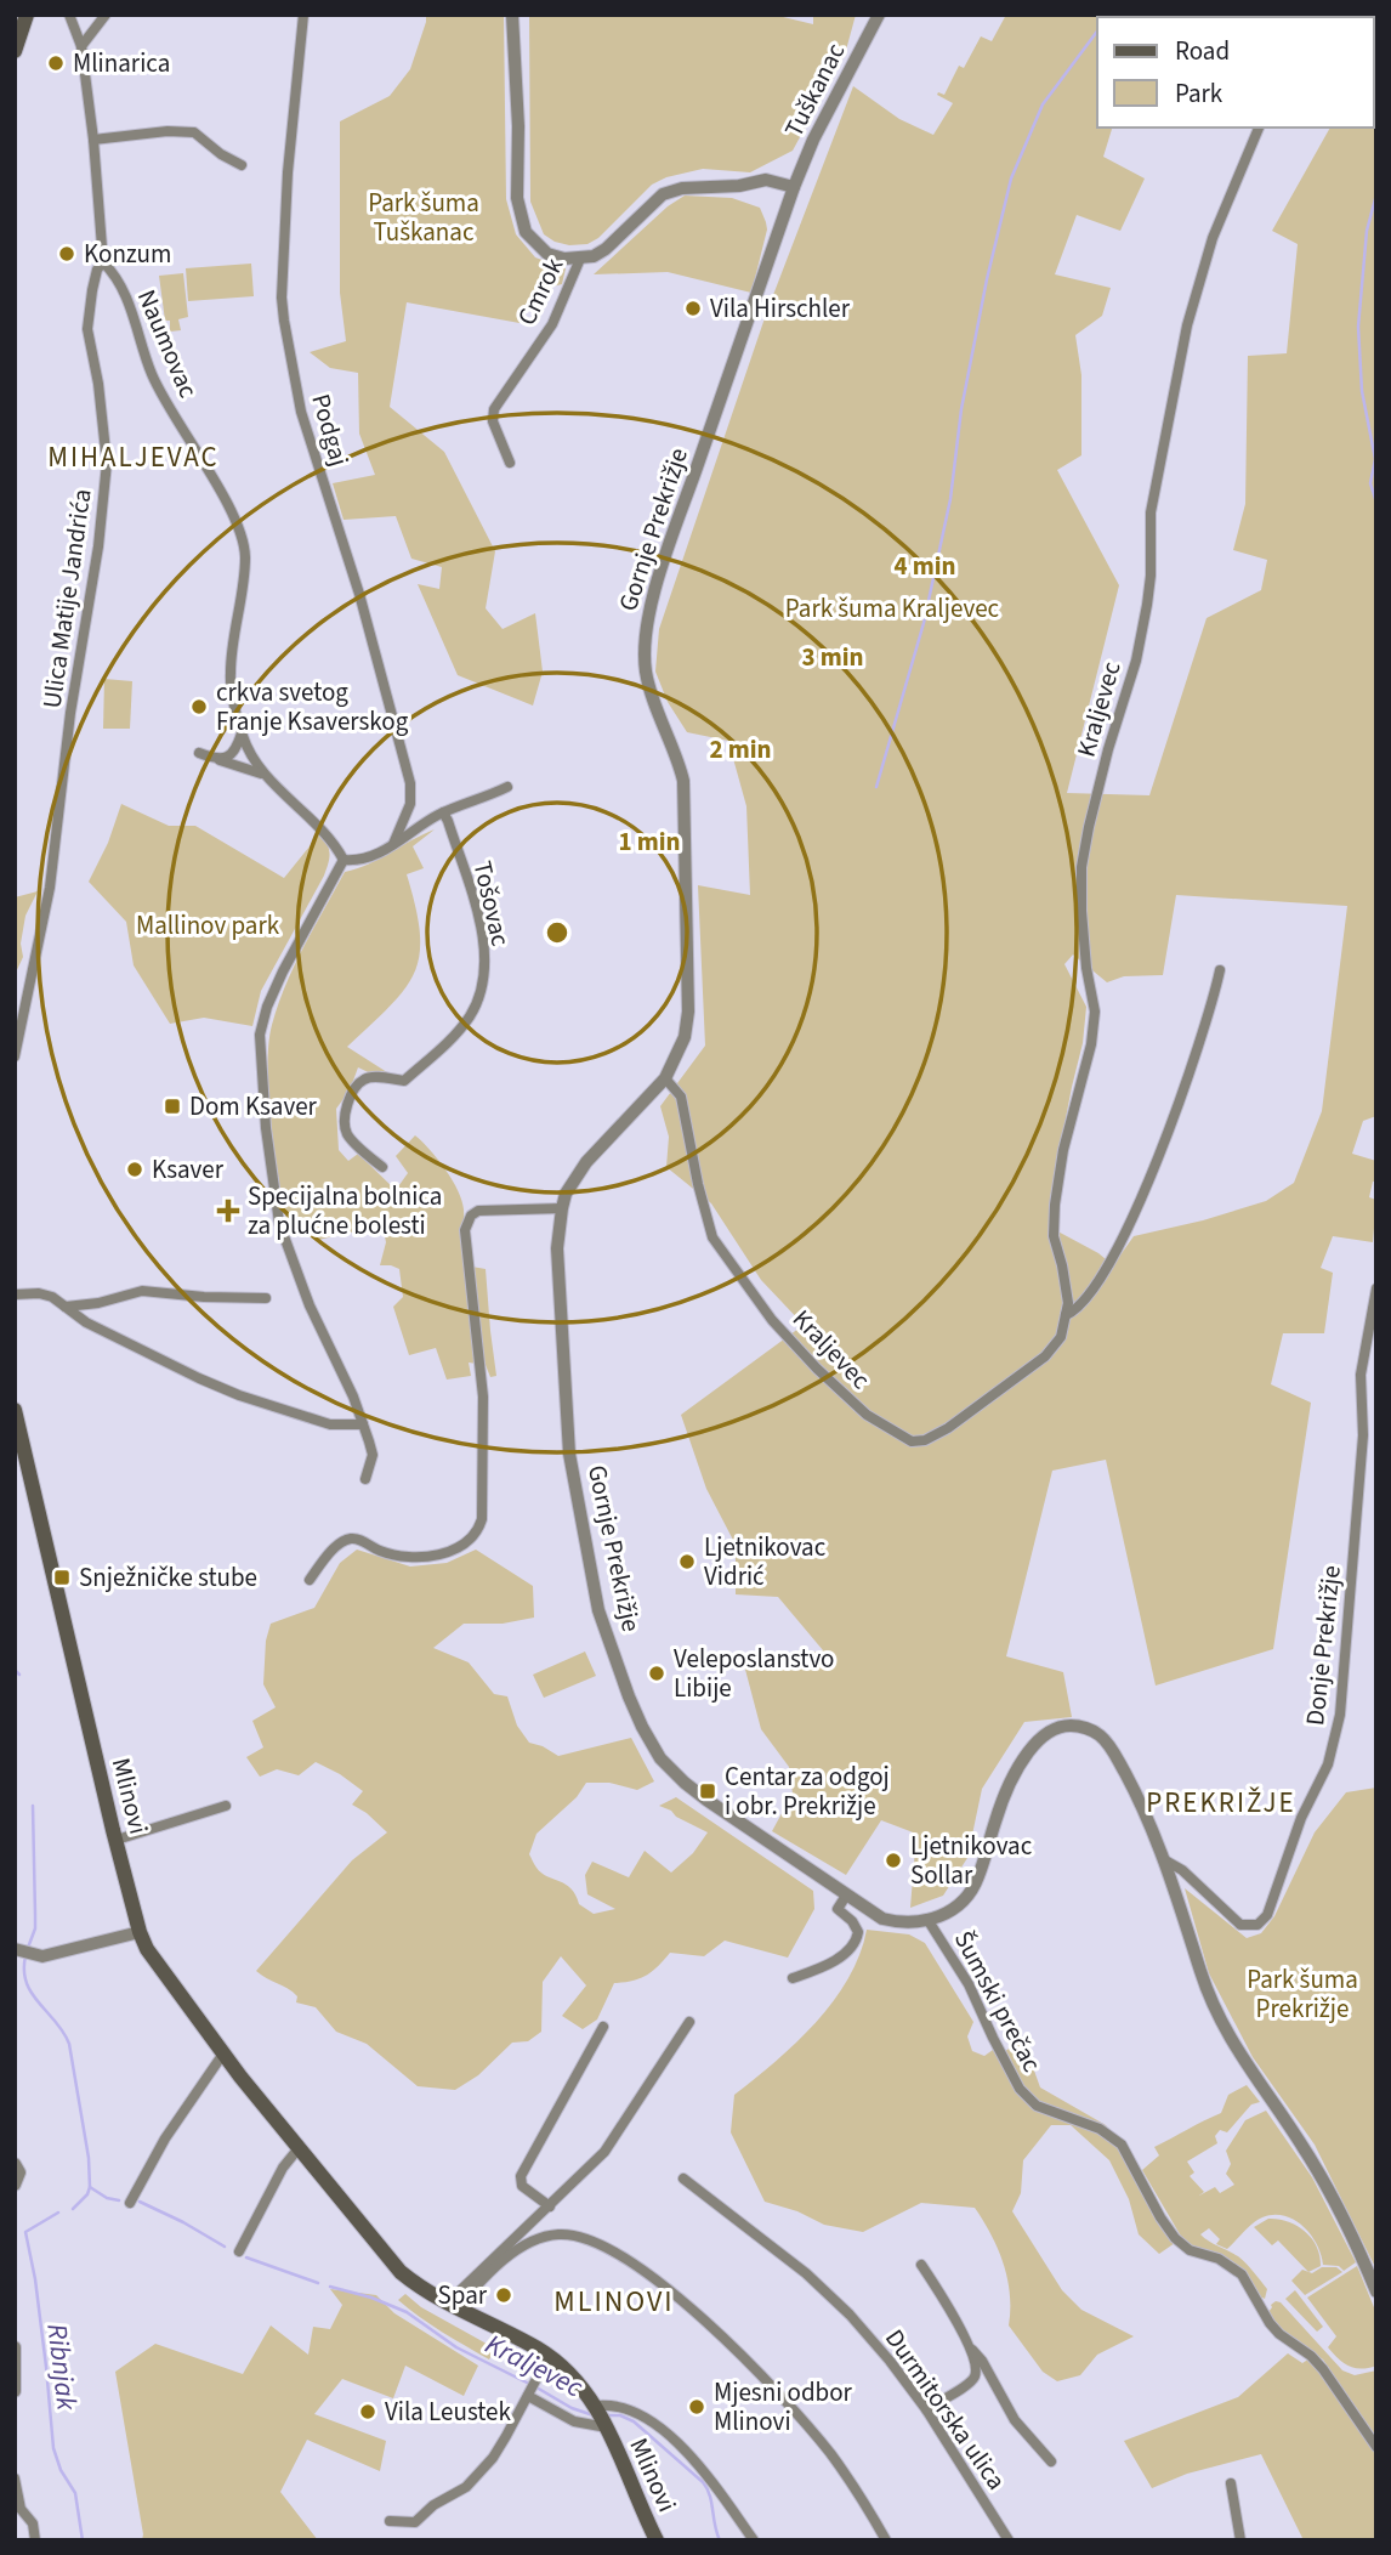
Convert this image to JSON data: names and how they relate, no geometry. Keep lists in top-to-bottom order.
{
  "streets": {
    "main road": ["Mlinovi"],
    "street": [
      "Tuškanac",
      "Cmrok",
      "Naumovac",
      "Podgaj",
      "Gornje Prekrižje",
      "Ulica Matije Jandrića",
      "Kraljevec",
      "Tošovac",
      "Donje Prekrižje",
      "Šumski prečac",
      "Durmitorska ulica"
    ]
  },
  "crossings": [
    ["Tuškanac", "Cmrok"],
    ["Tuškanac", "Gornje Prekrižje"],
    ["Cmrok", "Gornje Prekrižje"],
    ["Naumovac", "Ulica Matije Jandrića"],
    ["Gornje Prekrižje", "Kraljevec"],
    ["Gornje Prekrižje", "Šumski prečac"]
  ],
  "districts": ["MIHALJEVAC", "PREKRIŽJE", "MLINOVI"],
  "water": ["Kraljevec", "Ribnjak"],
  "parks": [
    "Park šuma Tuškanac",
    "Park šuma Kraljevec",
    "Mallinov park",
    "Park šuma Prekrižje"
  ],
  "places": {
    "other": [
      "Mlinarica",
      "Konzum",
      "Vila Hirschler",
      "crkva svetog Franje Ksaverskog",
      "Ksaver",
      "Ljetnikovac Vidrić",
      "Veleposlanstvo Libije",
      "Ljetnikovac Sollar",
      "Spar",
      "Mjesni odbor Mlinovi",
      "Vila Leustek"
    ],
    "transit": ["Dom Ksaver", "Snježničke stube", "Centar za odgoj i obr. Prekrižje"],
    "health": ["Specijalna bolnica za plućne bolesti"]
  },
  "legend": ["Road", "Park"],
  "rings": [
    "4 min",
    "3 min",
    "2 min",
    "1 min"
  ]
}
